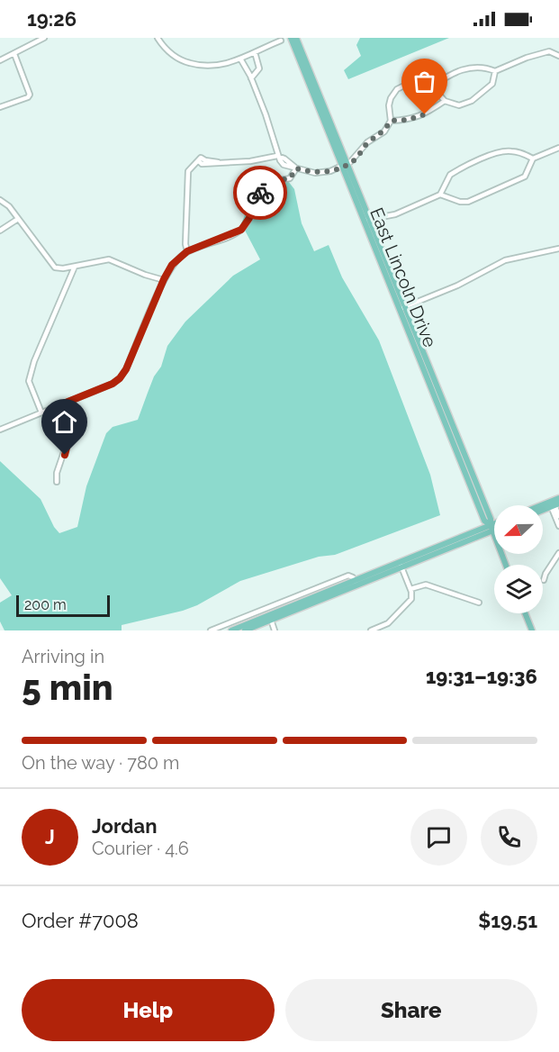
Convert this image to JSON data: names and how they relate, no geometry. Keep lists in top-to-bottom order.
{
  "streets": {
    "main road": ["East Lincoln Drive"]
  },
  "scale_bar": "200 m",
  "north": "left",
  "page": {
    "status": "19:26",
    "scale": "200 m",
    "heading": ["5 min", "Arriving in", "19:31–19:36"],
    "panel": [
      "Jordan",
      "Courier · 4.6",
      "Order #7008",
      "$19.51"
    ],
    "bar": "On the way · 780 m",
    "round": "J",
    "buttons": ["Help", "Share"]
  }
}
